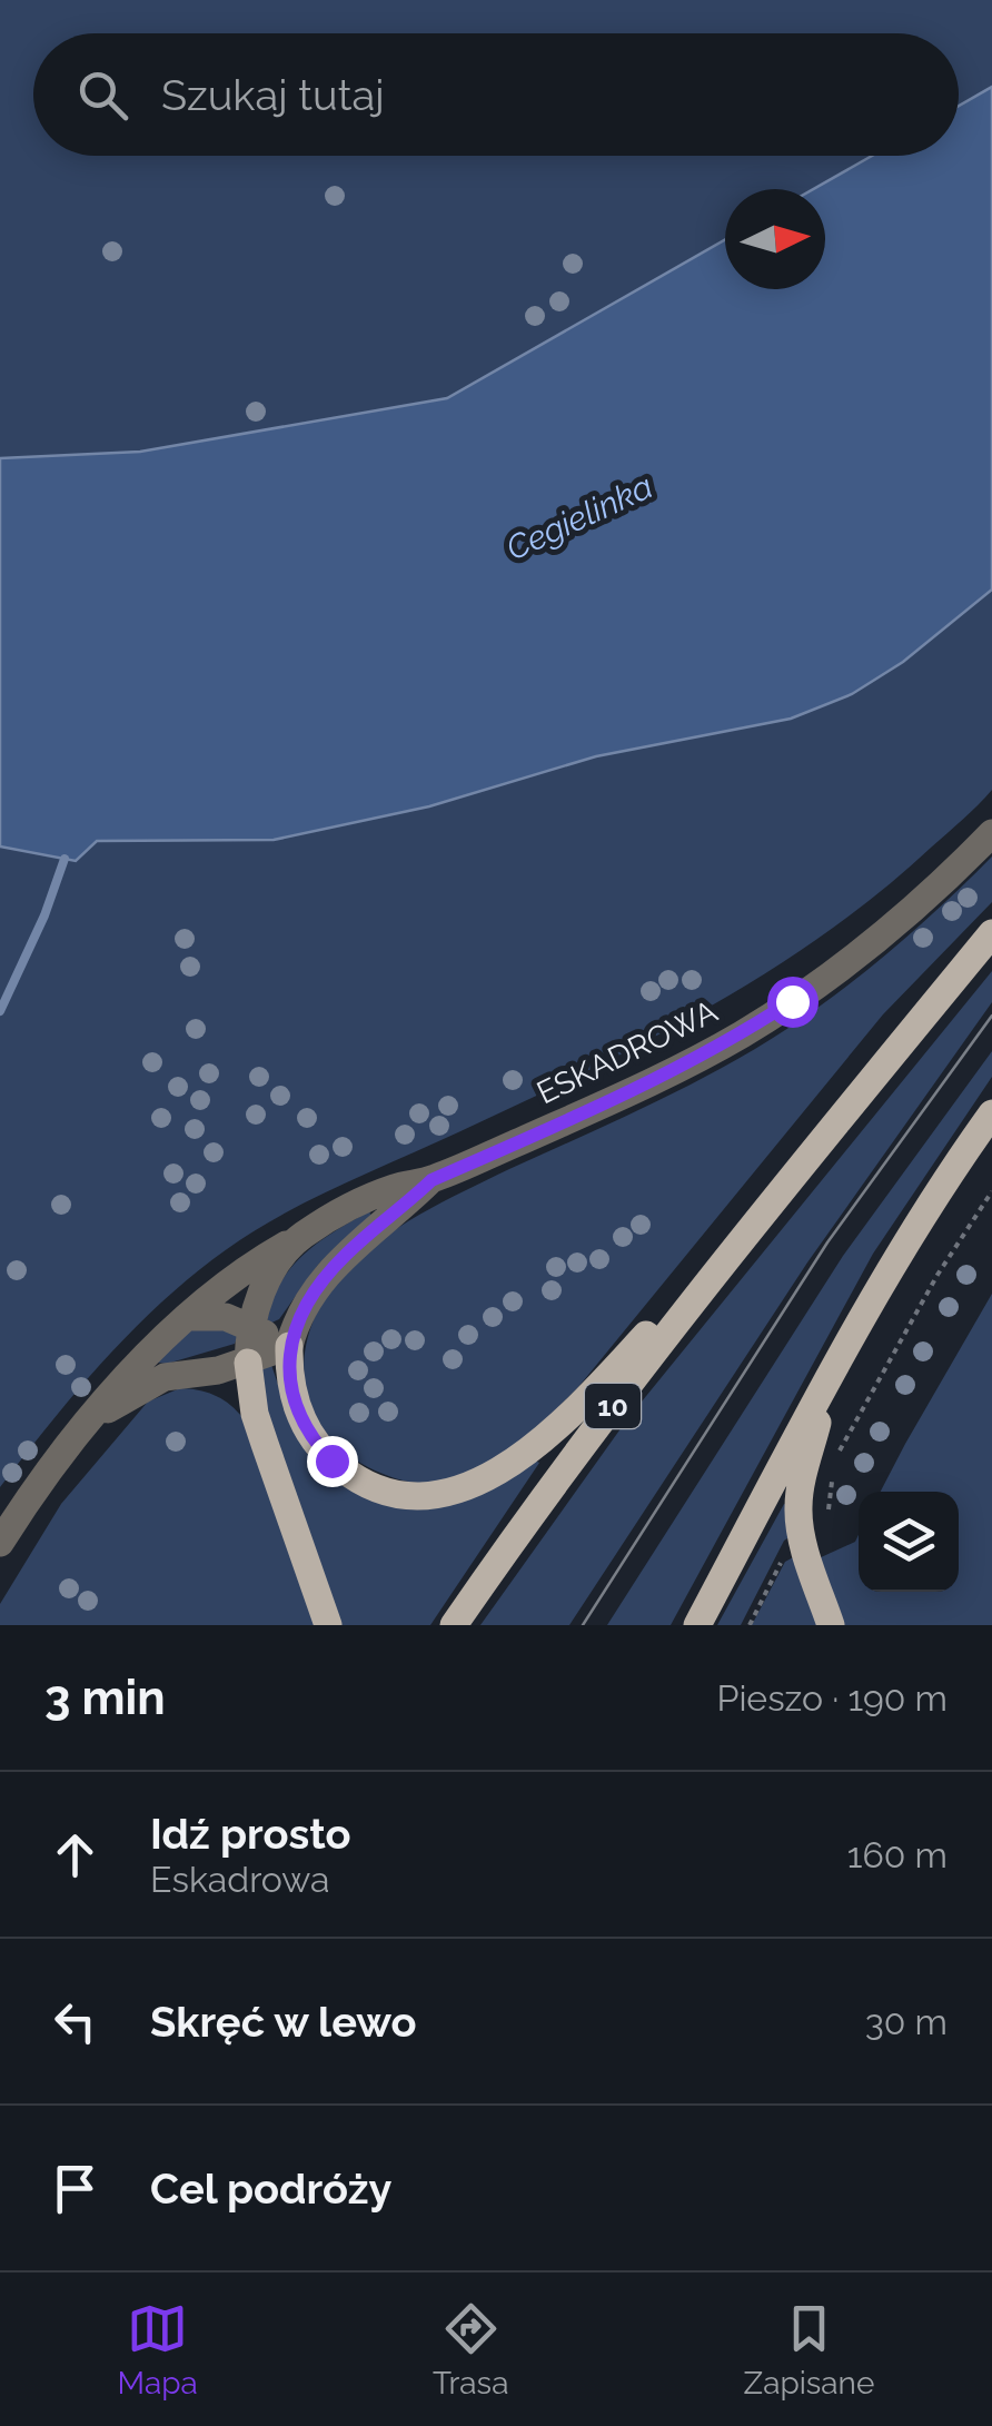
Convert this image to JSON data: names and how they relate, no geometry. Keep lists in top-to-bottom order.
{
  "streets": {
    "main road": ["10"],
    "street": ["ESKADROWA"]
  },
  "water": ["Cegielinka"],
  "north": "right",
  "page": {
    "search": "Szukaj tutaj",
    "heading": ["3 min", "Pieszo · 190 m"],
    "list": [
      ["Idź prosto", "Eskadrowa", "160 m"],
      ["Skręć w lewo", "30 m"],
      "Cel podróży"
    ],
    "nav": ["Mapa", "Trasa", "Zapisane"]
  }
}
